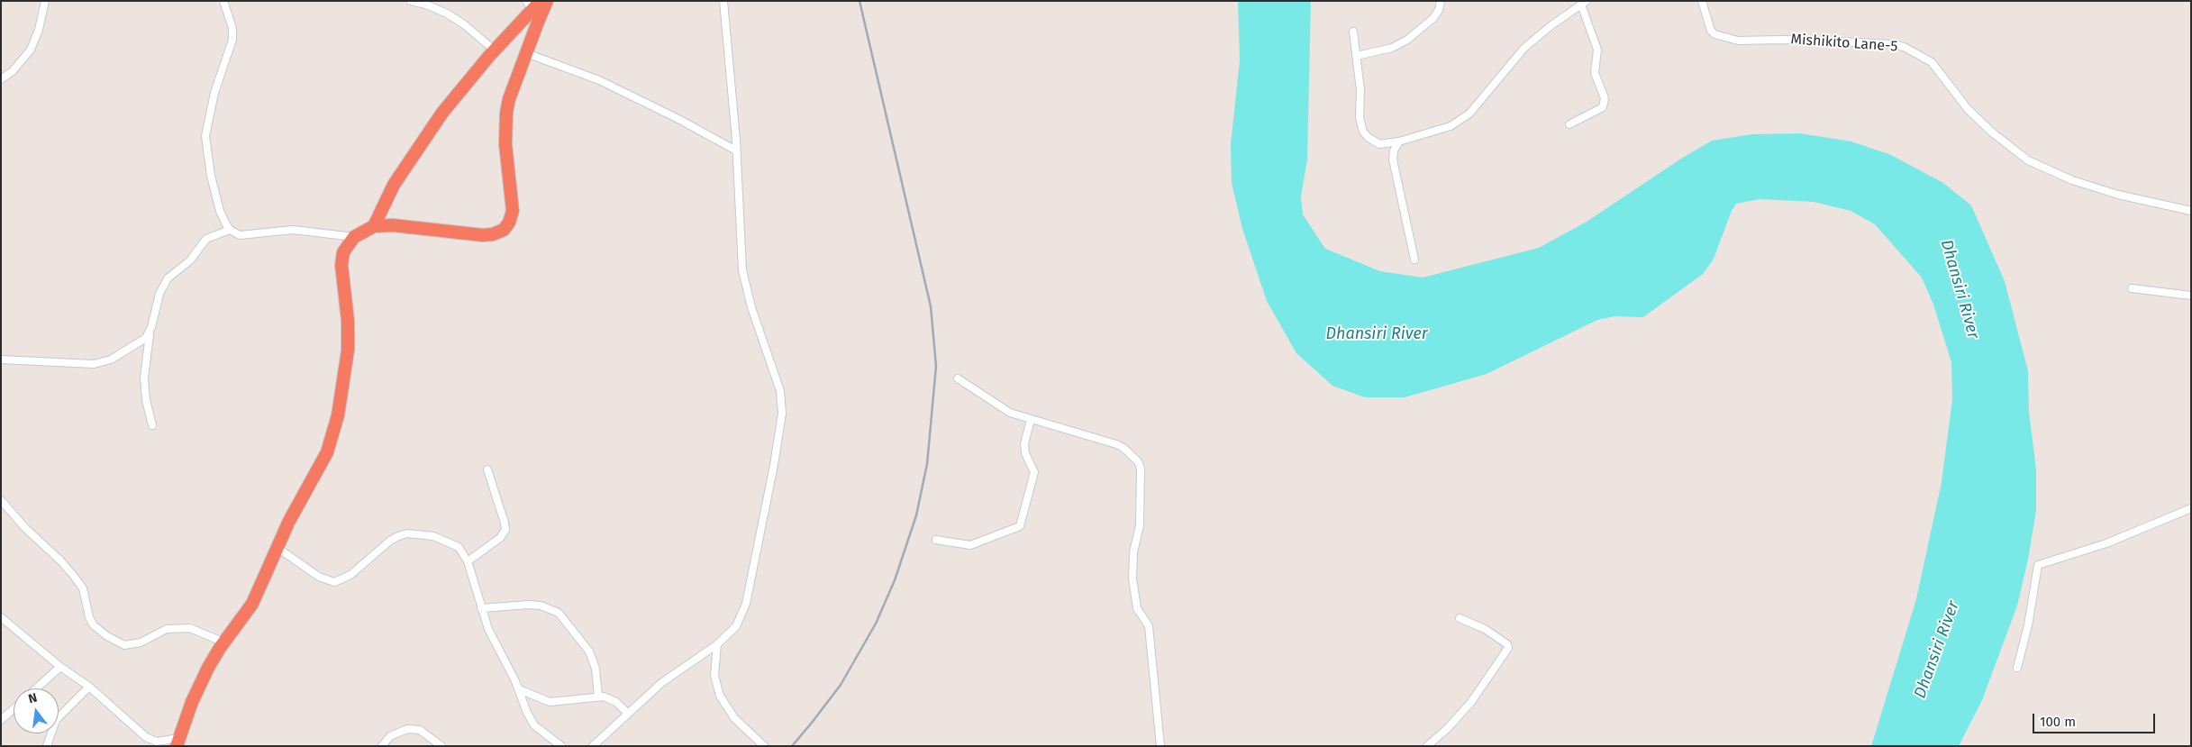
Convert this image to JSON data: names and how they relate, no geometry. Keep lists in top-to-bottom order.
{
  "streets": {
    "street": ["Mishikito Lane-5"]
  },
  "water": ["Dhansiri River"],
  "scale_bar": "100 m",
  "north": "top"
}
